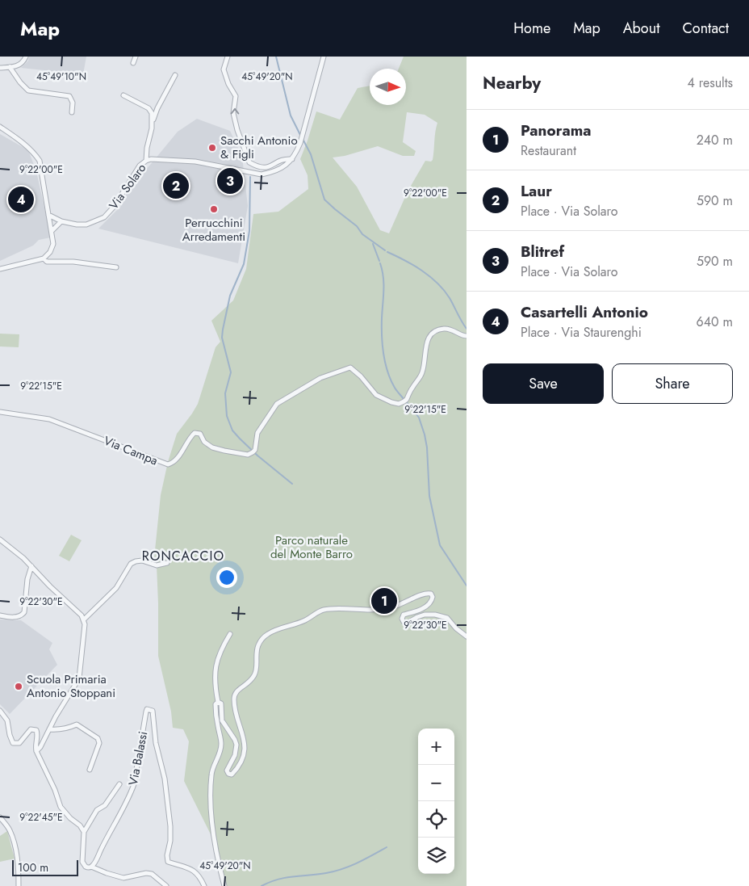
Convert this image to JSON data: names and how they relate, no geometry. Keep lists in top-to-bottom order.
{
  "streets": {
    "street": ["Via Solaro", "Via Campa", "Via Balassi"]
  },
  "districts": ["RONCACCIO"],
  "parks": ["Parco naturale del Monte Barro"],
  "places": ["Sacchi Antonio & Figli", "Perrucchini Arredamenti", "Scuola Primaria Antonio Stoppani"],
  "scale_bar": "100 m",
  "north": "right",
  "page": {
    "header": "Map",
    "nav": [
      "Home",
      "Map",
      "About",
      "Contact"
    ],
    "heading": ["Nearby", "4 results"],
    "list": [
      {
        "mark": "1",
        "name": "Panorama",
        "note": "Restaurant",
        "value": "240 m"
      },
      {
        "mark": "2",
        "name": "Laur",
        "note": "Place · Via Solaro",
        "value": "590 m"
      },
      {
        "mark": "3",
        "name": "Blitref",
        "note": "Place · Via Solaro",
        "value": "590 m"
      },
      {
        "mark": "4",
        "name": "Casartelli Antonio",
        "note": "Place · Via Staurenghi",
        "value": "640 m"
      }
    ],
    "pins": [
      "3",
      "2",
      "4",
      "1"
    ],
    "buttons": ["Save", "Share"],
    "map_buttons": ["+", "−"],
    "scale": "100 m"
  },
  "coordinates": [
    "45°49'10\"N",
    "45°49'20\"N",
    "9°22'00\"E",
    "9°22'15\"E",
    "9°22'30\"E",
    "9°22'45\"E"
  ]
}
